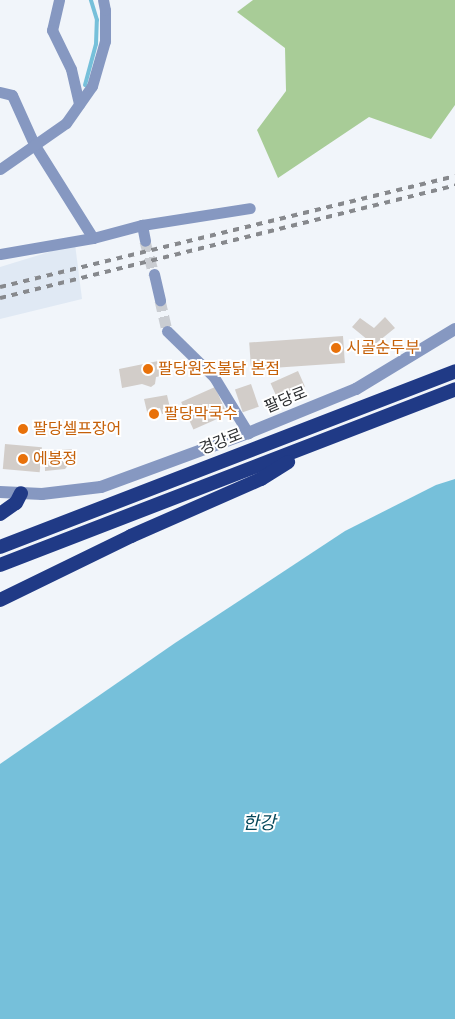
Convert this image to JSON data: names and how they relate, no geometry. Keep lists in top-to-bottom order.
{
  "streets": {
    "highway": ["경강로"],
    "street": ["팔당로"]
  },
  "water": ["한강"],
  "places": [
    "시골순두부",
    "팔당원조불닭 본점",
    "팔당막국수",
    "팔당셀프장어",
    "에봉정"
  ]
}
